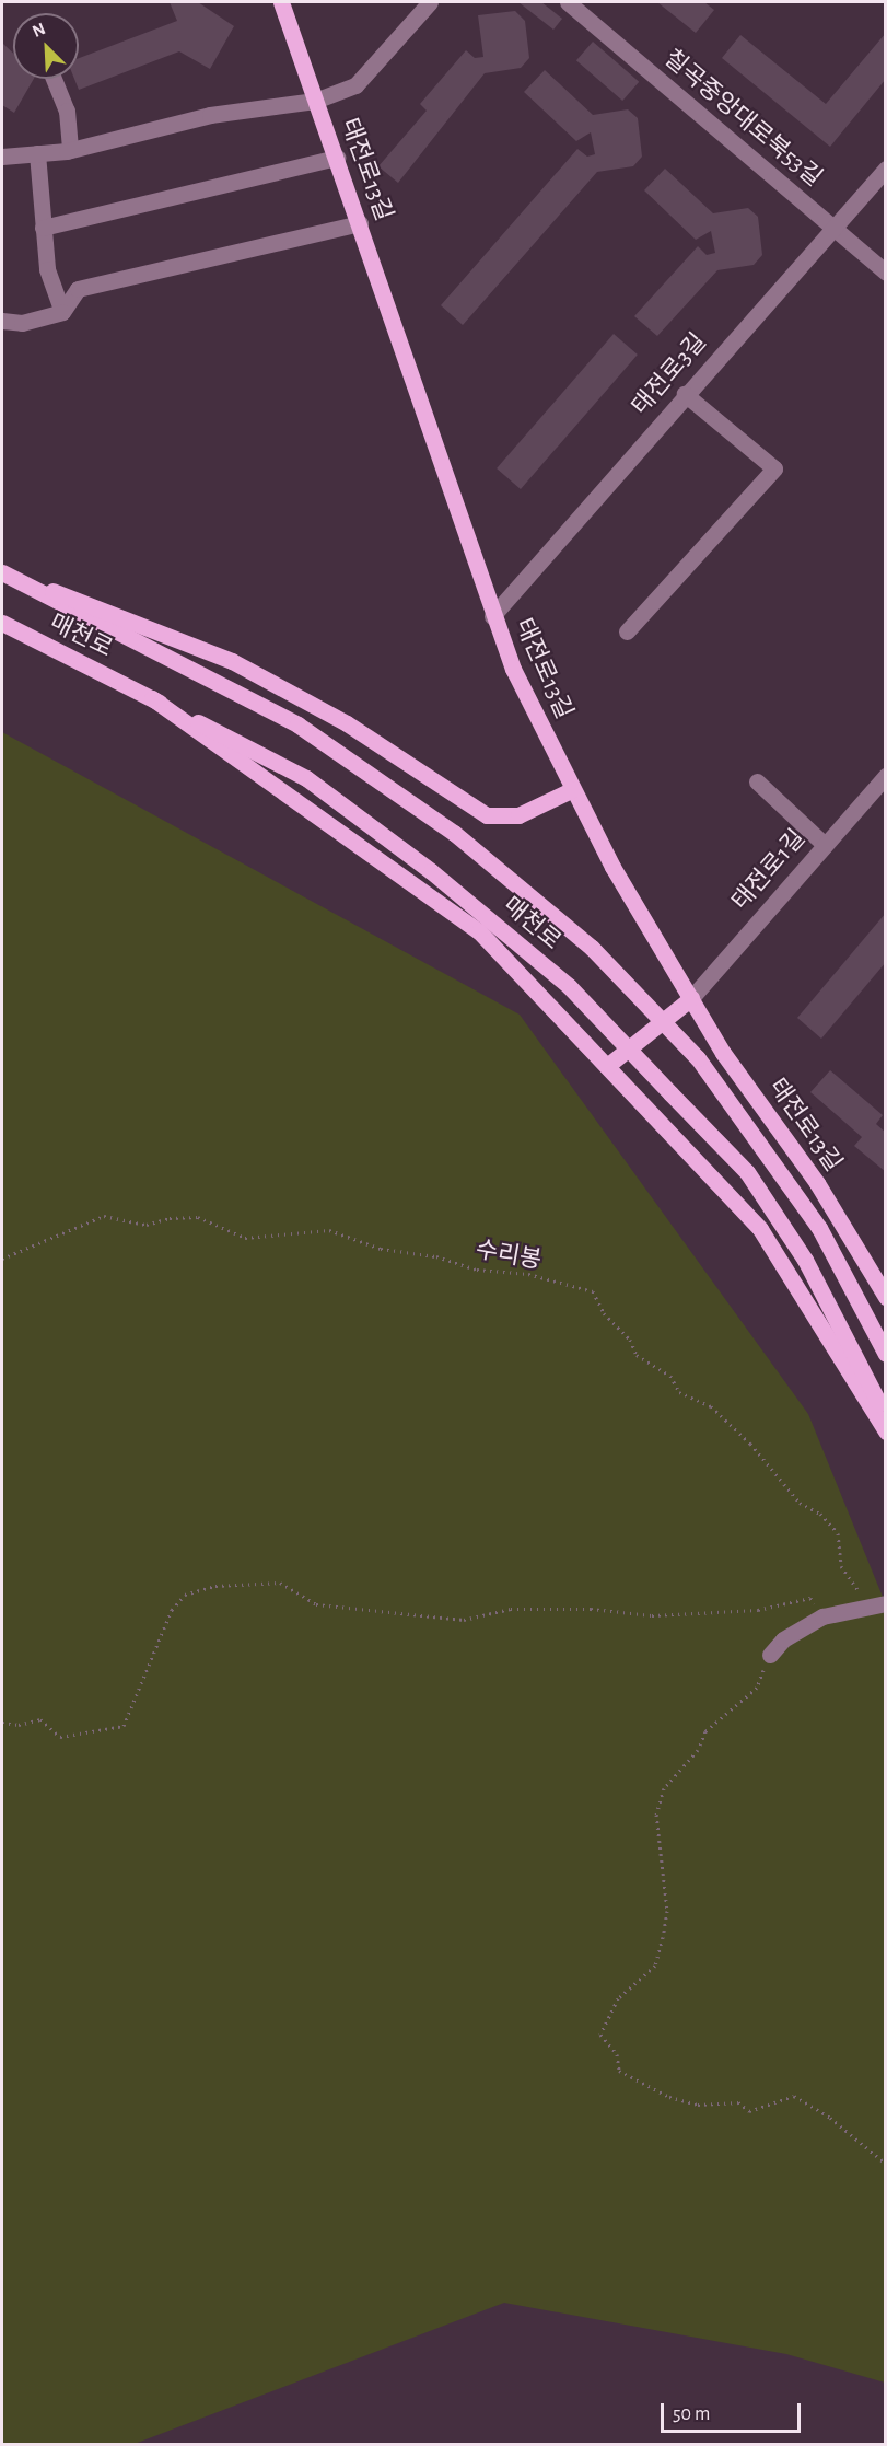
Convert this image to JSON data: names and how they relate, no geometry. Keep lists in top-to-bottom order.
{
  "streets": {
    "main road": ["태전로13길", "매천로"],
    "street": ["칠곡중앙대로북53길", "태전로3길", "태전로1길"],
    "path": ["수리봉"]
  },
  "crossings": [
    ["칠곡중앙대로북53길", "태전로3길"],
    ["태전로13길", "태전로3길"],
    ["태전로13길", "태전로1길"]
  ],
  "scale_bar": "50 m",
  "north": "top left"
}
